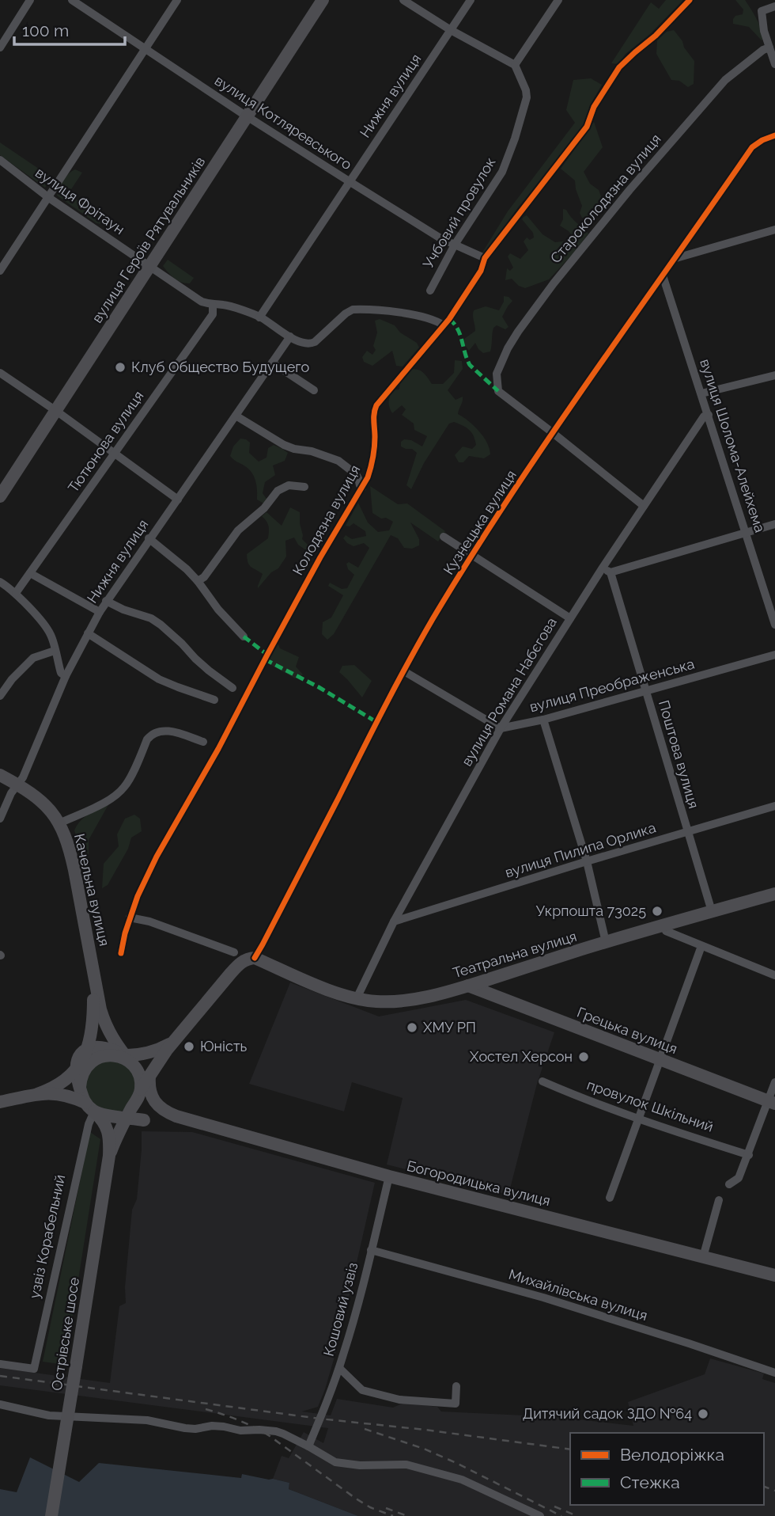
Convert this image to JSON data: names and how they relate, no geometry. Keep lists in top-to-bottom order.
{
  "streets": {
    "street": [
      "Нижня вулиця",
      "вулиця Котляревського",
      "Староколодязна вулиця",
      "вулиця Фрітаун",
      "Учбовий провулок",
      "вулиця Героїв Рятувальників",
      "Тютюнова вулиця",
      "вулиця Шолома-Алейхема",
      "Колодязна вулиця",
      "Кузнецька вулиця",
      "вулиця Преображенська",
      "вулиця Романа Набєгова",
      "Поштова вулиця",
      "вулиця Пилипа Орлика",
      "Качельна вулиця",
      "Театральна вулиця",
      "Грецька вулиця",
      "провулок Шкільний",
      "Богородицька вулиця",
      "узвіз Корабельний",
      "Михайлівська вулиця",
      "Кошовий узвіз",
      "Острівське шосе"
    ]
  },
  "crossings": [
    ["Нижня вулиця", "вулиця Котляревського"],
    ["Нижня вулиця", "вулиця Фрітаун"],
    ["Нижня вулиця", "Качельна вулиця"],
    ["вулиця Котляревського", "Учбовий провулок"],
    ["вулиця Котляревського", "вулиця Героїв Рятувальників"],
    ["вулиця Котляревського", "Колодязна вулиця"],
    ["Староколодязна вулиця", "Кузнецька вулиця"],
    ["вулиця Фрітаун", "вулиця Героїв Рятувальників"],
    ["вулиця Фрітаун", "Тютюнова вулиця"],
    ["вулиця Фрітаун", "Колодязна вулиця"],
    ["вулиця Шолома-Алейхема", "Кузнецька вулиця"],
    ["вулиця Шолома-Алейхема", "вулиця Романа Набєгова"],
    ["вулиця Преображенська", "вулиця Романа Набєгова"],
    ["вулиця Преображенська", "Поштова вулиця"],
    ["вулиця Романа Набєгова", "Поштова вулиця"],
    ["вулиця Романа Набєгова", "вулиця Пилипа Орлика"],
    ["вулиця Романа Набєгова", "Театральна вулиця"],
    ["Поштова вулиця", "вулиця Пилипа Орлика"],
    ["Поштова вулиця", "Театральна вулиця"],
    ["Качельна вулиця", "Богородицька вулиця"],
    ["Качельна вулиця", "узвіз Корабельний"],
    ["Качельна вулиця", "Острівське шосе"],
    ["Театральна вулиця", "Грецька вулиця"],
    ["Богородицька вулиця", "узвіз Корабельний"],
    ["Богородицька вулиця", "Кошовий узвіз"],
    ["Богородицька вулиця", "Острівське шосе"],
    ["узвіз Корабельний", "Острівське шосе"],
    ["Михайлівська вулиця", "Кошовий узвіз"]
  ],
  "places": [
    "Клуб Общество Будущего",
    "Укрпошта 73025",
    "ХМУ РП",
    "Юність",
    "Хостел Херсон",
    "Дитячий садок ЗДО №64"
  ],
  "legend": ["Велодоріжка", "Стежка"],
  "scale_bar": "100 m"
}
